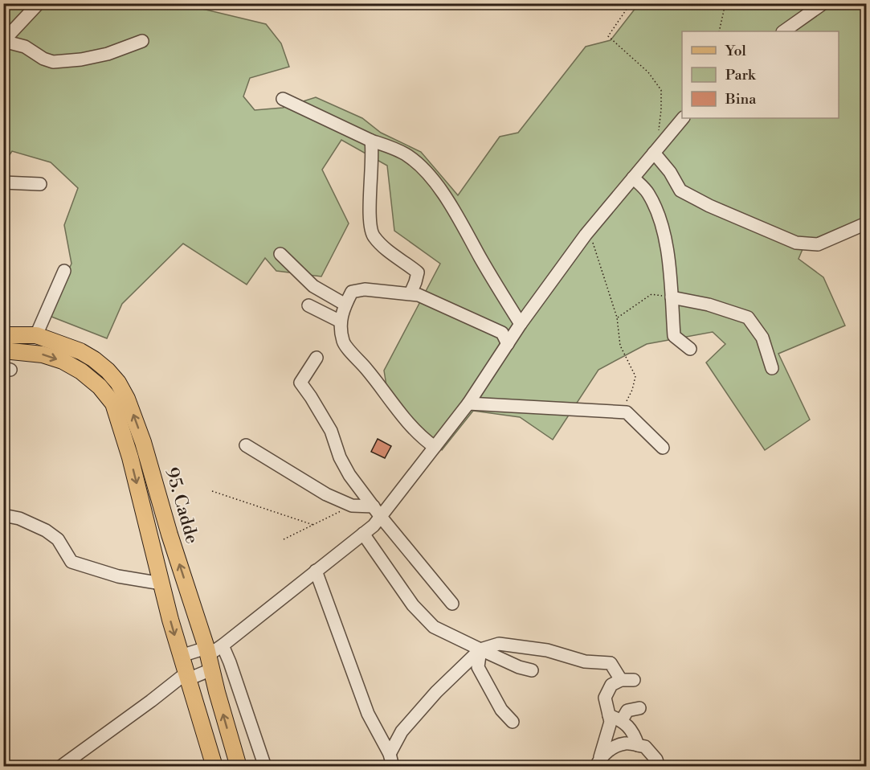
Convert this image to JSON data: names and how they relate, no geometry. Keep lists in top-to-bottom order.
{
  "streets": {
    "main road": ["95. Cadde"]
  },
  "legend": ["Yol", "Park", "Bina"]
}
